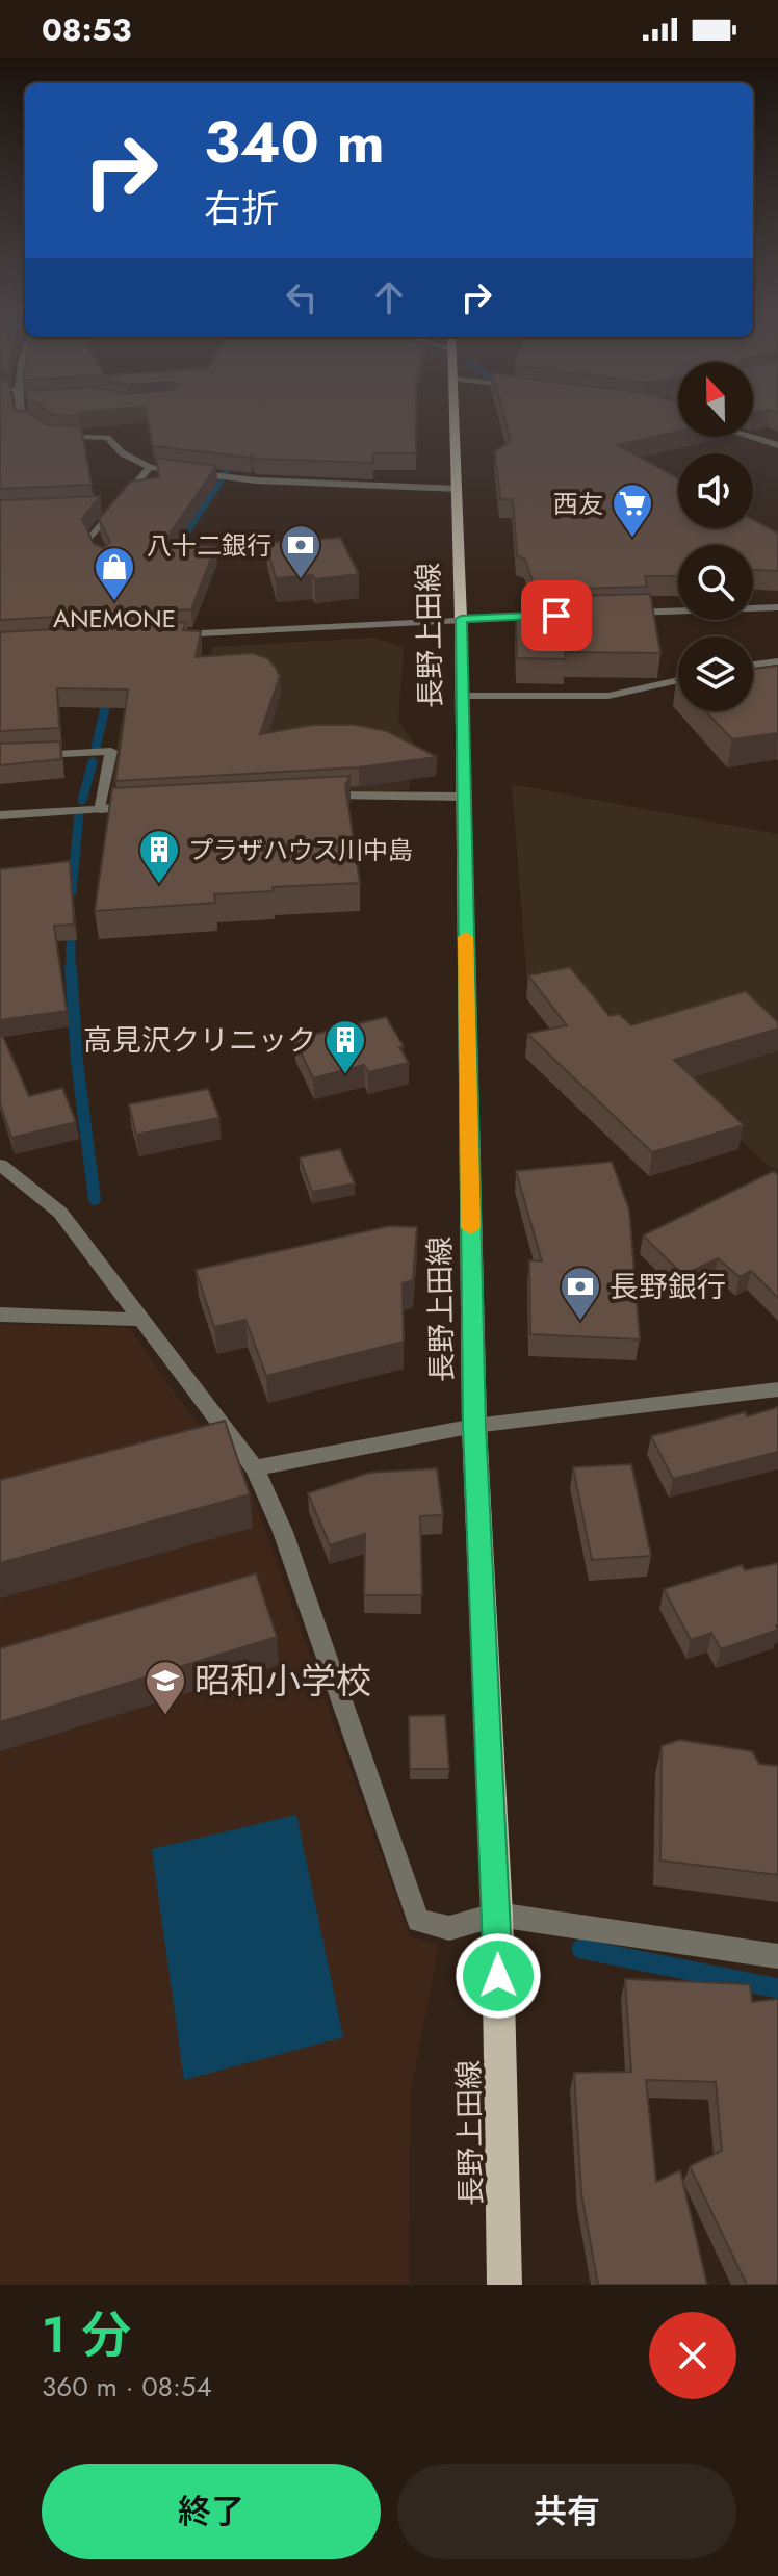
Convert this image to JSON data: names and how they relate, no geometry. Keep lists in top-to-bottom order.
{
  "streets": {
    "main road": ["長野上田線"]
  },
  "places": {
    "supermarket": ["西友"],
    "bank": ["八十二銀行", "長野銀行"],
    "shop": ["ANEMONE"],
    "building": ["プラザハウス川中島", "高見沢クリニック"],
    "school or university": ["昭和小学校"]
  },
  "north": "top",
  "page": {
    "status": "08:53",
    "turn": ["340 m", "右折"],
    "heading": ["1 分", "360 m · 08:54"],
    "buttons": ["終了", "共有"]
  }
}
